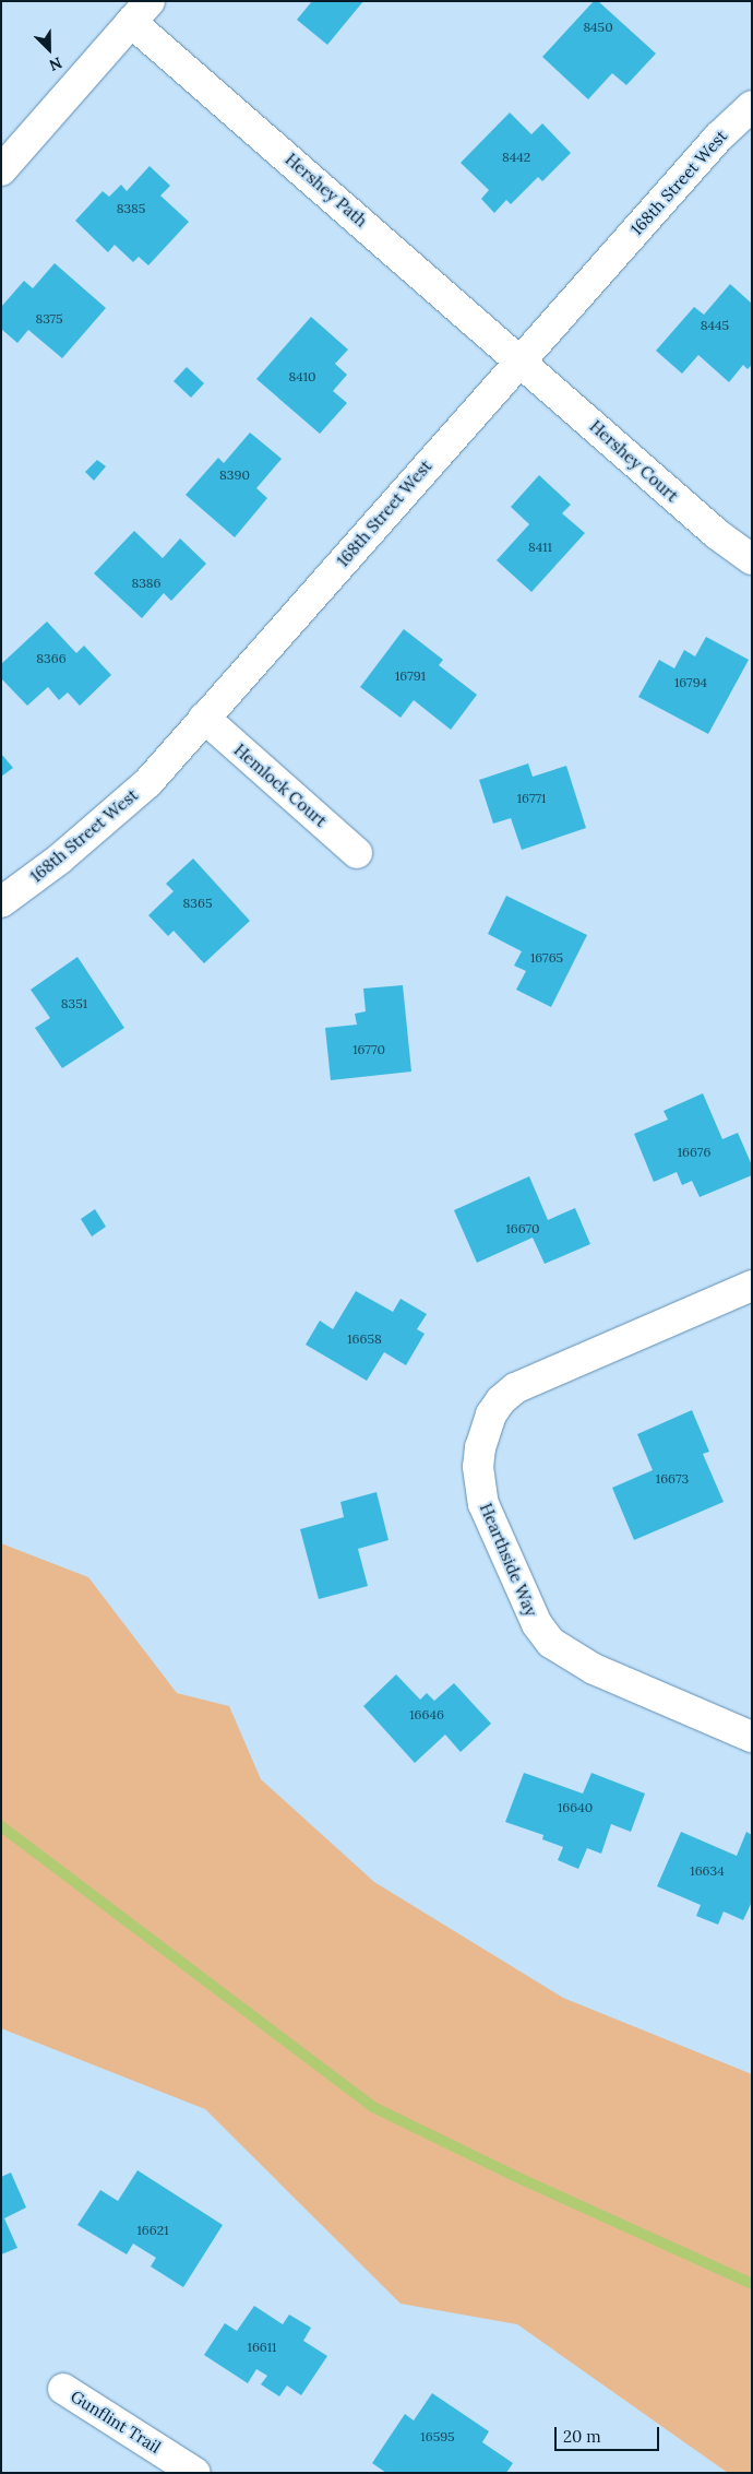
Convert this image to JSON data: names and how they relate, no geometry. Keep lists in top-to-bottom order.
{
  "streets": {
    "street": [
      "168th Street West",
      "Hershey Path",
      "Hershey Court",
      "Hemlock Court",
      "Hearthside Way",
      "Gunflint Trail"
    ]
  },
  "crossings": [
    ["168th Street West", "Hershey Path"],
    ["168th Street West", "Hershey Court"],
    ["168th Street West", "Hemlock Court"],
    ["Hershey Path", "Hershey Court"]
  ],
  "house_numbers": [
    "8450",
    "8442",
    "8385",
    "8375",
    "8445",
    "8410",
    "8390",
    "8411",
    "8386",
    "8366",
    "16791",
    "16794",
    "16771",
    "8365",
    "16765",
    "8351",
    "16770",
    "16676",
    "16670",
    "16658",
    "16673",
    "16646",
    "16640",
    "16634",
    "16621",
    "16611",
    "16595"
  ],
  "scale_bar": "20 m",
  "north": "bottom right"
}
